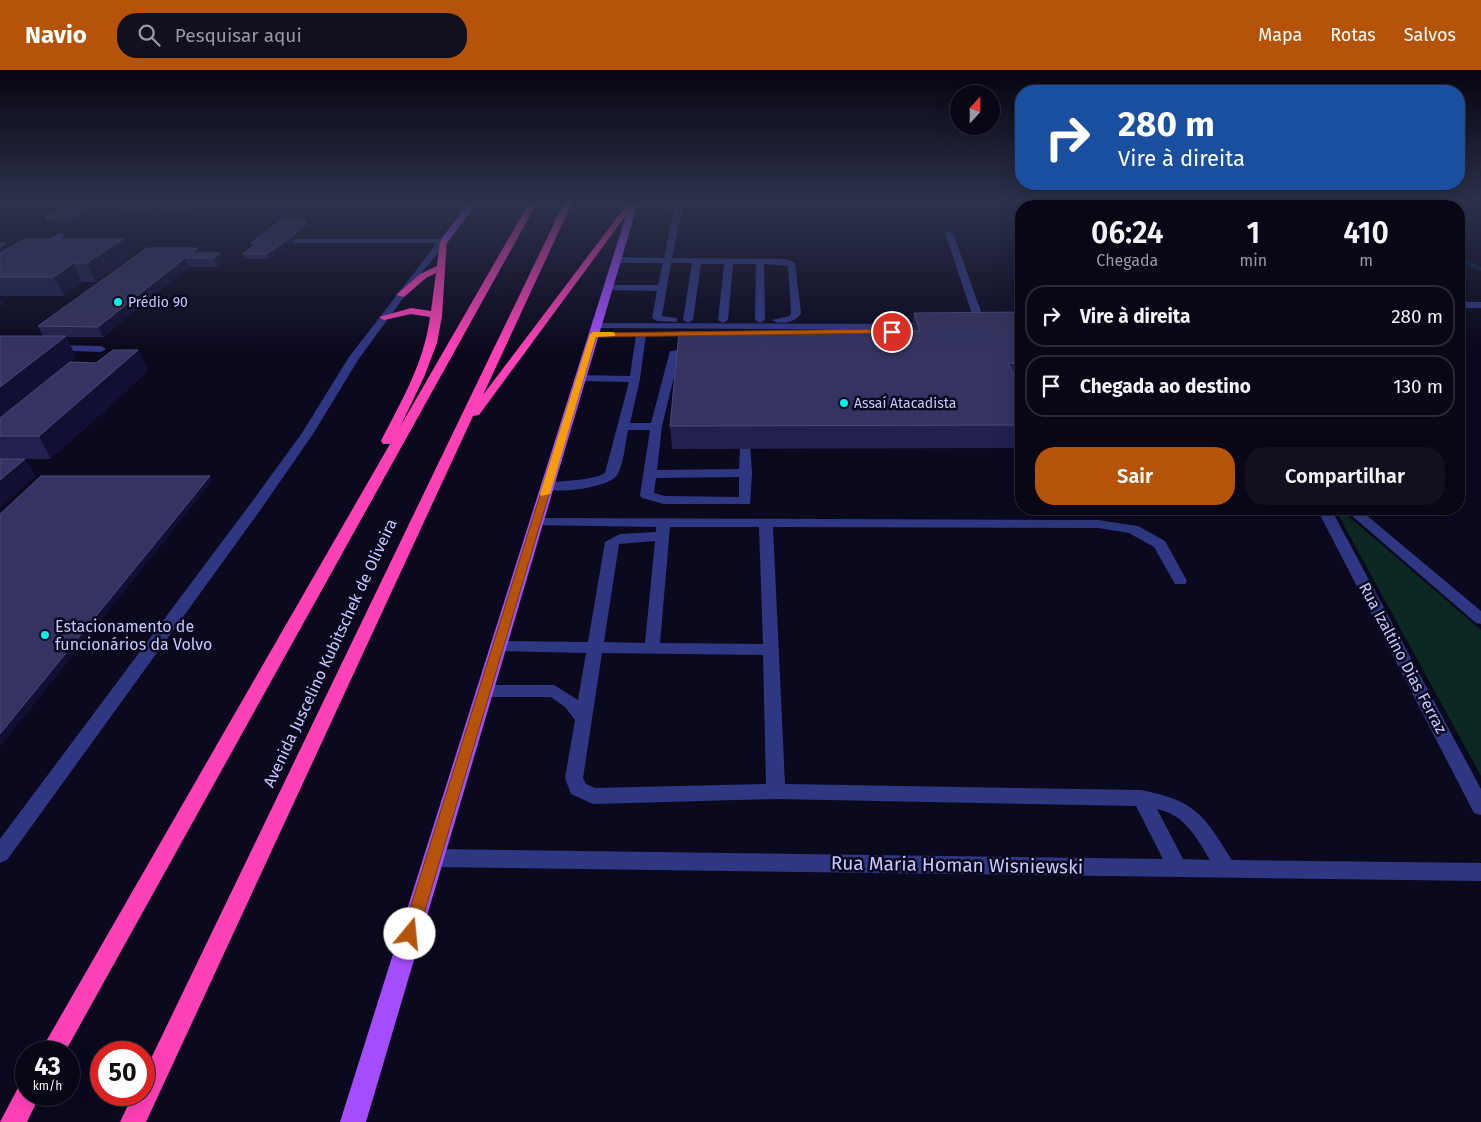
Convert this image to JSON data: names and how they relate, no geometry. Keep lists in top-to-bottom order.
{
  "streets": {
    "highway": ["Avenida Juscelino Kubitschek de Oliveira"],
    "street": ["Rua Izaltino Dias Ferraz", "Rua Maria Homan Wisniewski"]
  },
  "places": ["Prédio 90", "Assaí Atacadista", "Estacionamento de funcionários da Volvo"],
  "north": "top",
  "page": {
    "header": "Navio",
    "search": "Pesquisar aqui",
    "nav": ["Mapa", "Rotas", "Salvos"],
    "turn": ["280 m", "Vire à direita"],
    "eta": [
      "06:24",
      "Chegada",
      "1",
      "min",
      "410",
      "m"
    ],
    "list": [
      {
        "name": "Vire à direita",
        "value": "280 m"
      },
      {
        "name": "Chegada ao destino",
        "value": "130 m"
      }
    ],
    "buttons": ["Sair", "Compartilhar"],
    "speed": "43 km/h",
    "limit": "50"
  }
}
